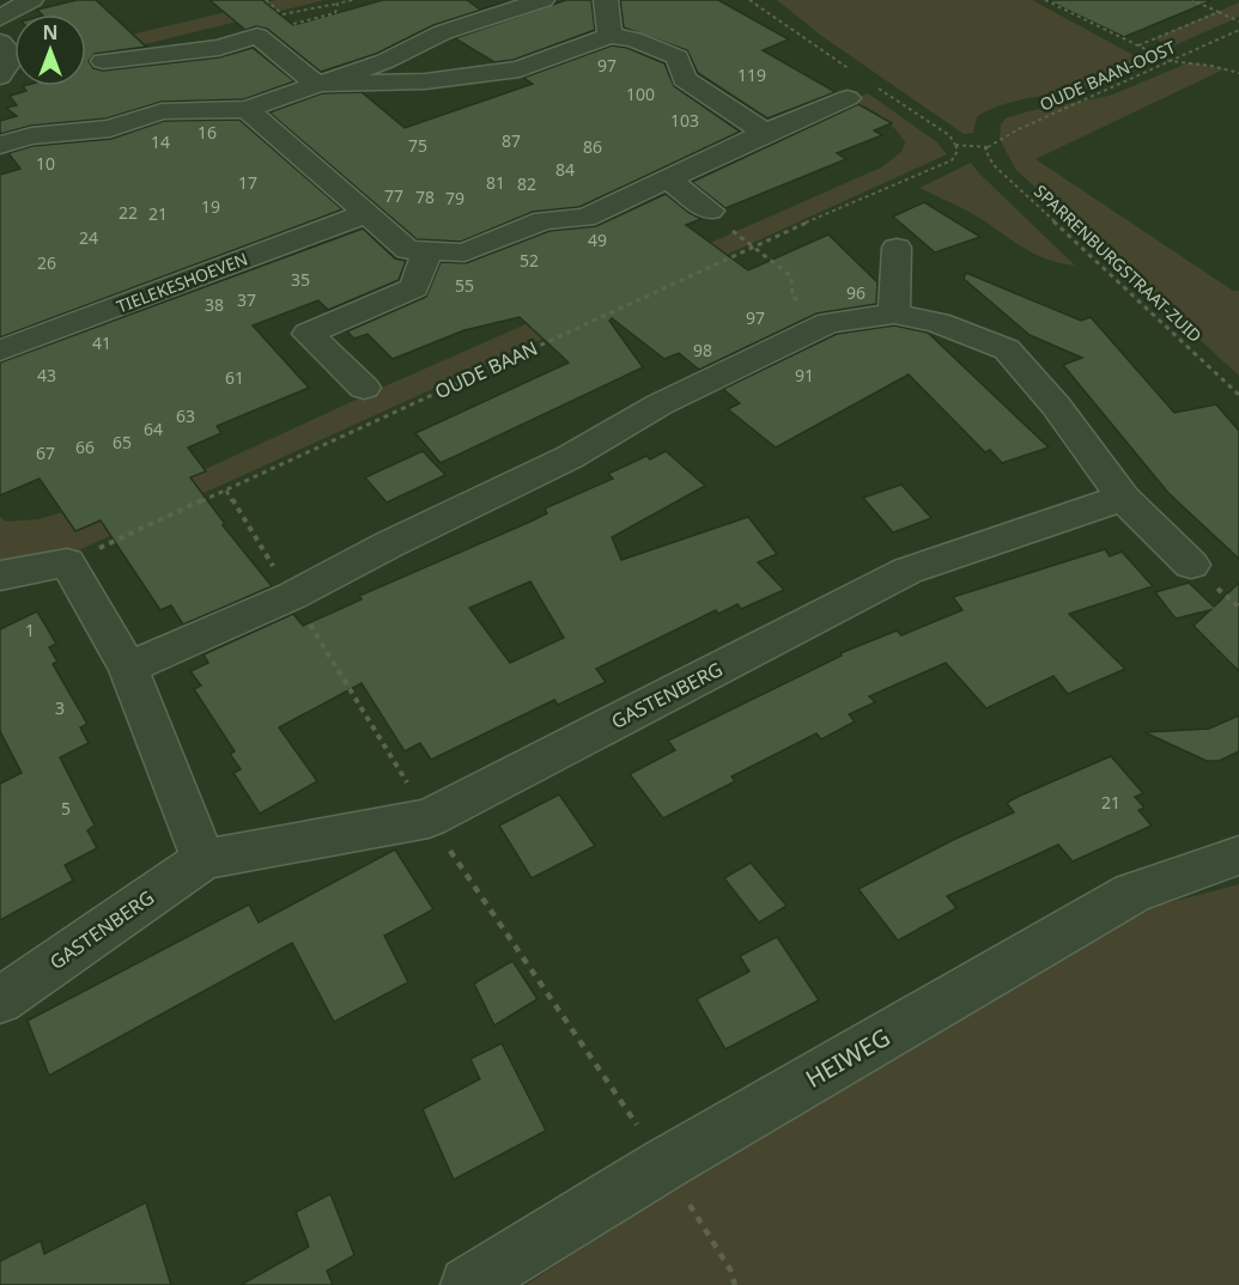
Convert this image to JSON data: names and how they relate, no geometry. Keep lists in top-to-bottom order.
{
  "streets": {
    "street": ["TIELEKESHOEVEN", "GASTENBERG", "HEIWEG"],
    "path": ["OUDE BAAN-OOST", "SPARRENBURGSTRAAT-ZUID", "OUDE BAAN"]
  },
  "crossings": [
    ["OUDE BAAN-OOST", "SPARRENBURGSTRAAT-ZUID"],
    ["OUDE BAAN-OOST", "OUDE BAAN"],
    ["SPARRENBURGSTRAAT-ZUID", "OUDE BAAN"]
  ],
  "house_numbers": [
    "97",
    "119",
    "100",
    "103",
    "16",
    "87",
    "14",
    "75",
    "86",
    "10",
    "84",
    "17",
    "81",
    "82",
    "77",
    "78",
    "79",
    "19",
    "22",
    "21",
    "24",
    "49",
    "52",
    "26",
    "35",
    "55",
    "96",
    "37",
    "38",
    "97",
    "41",
    "98",
    "43",
    "91",
    "61",
    "63",
    "64",
    "65",
    "66",
    "67",
    "1",
    "3",
    "21",
    "5"
  ],
  "north": "top"
}
